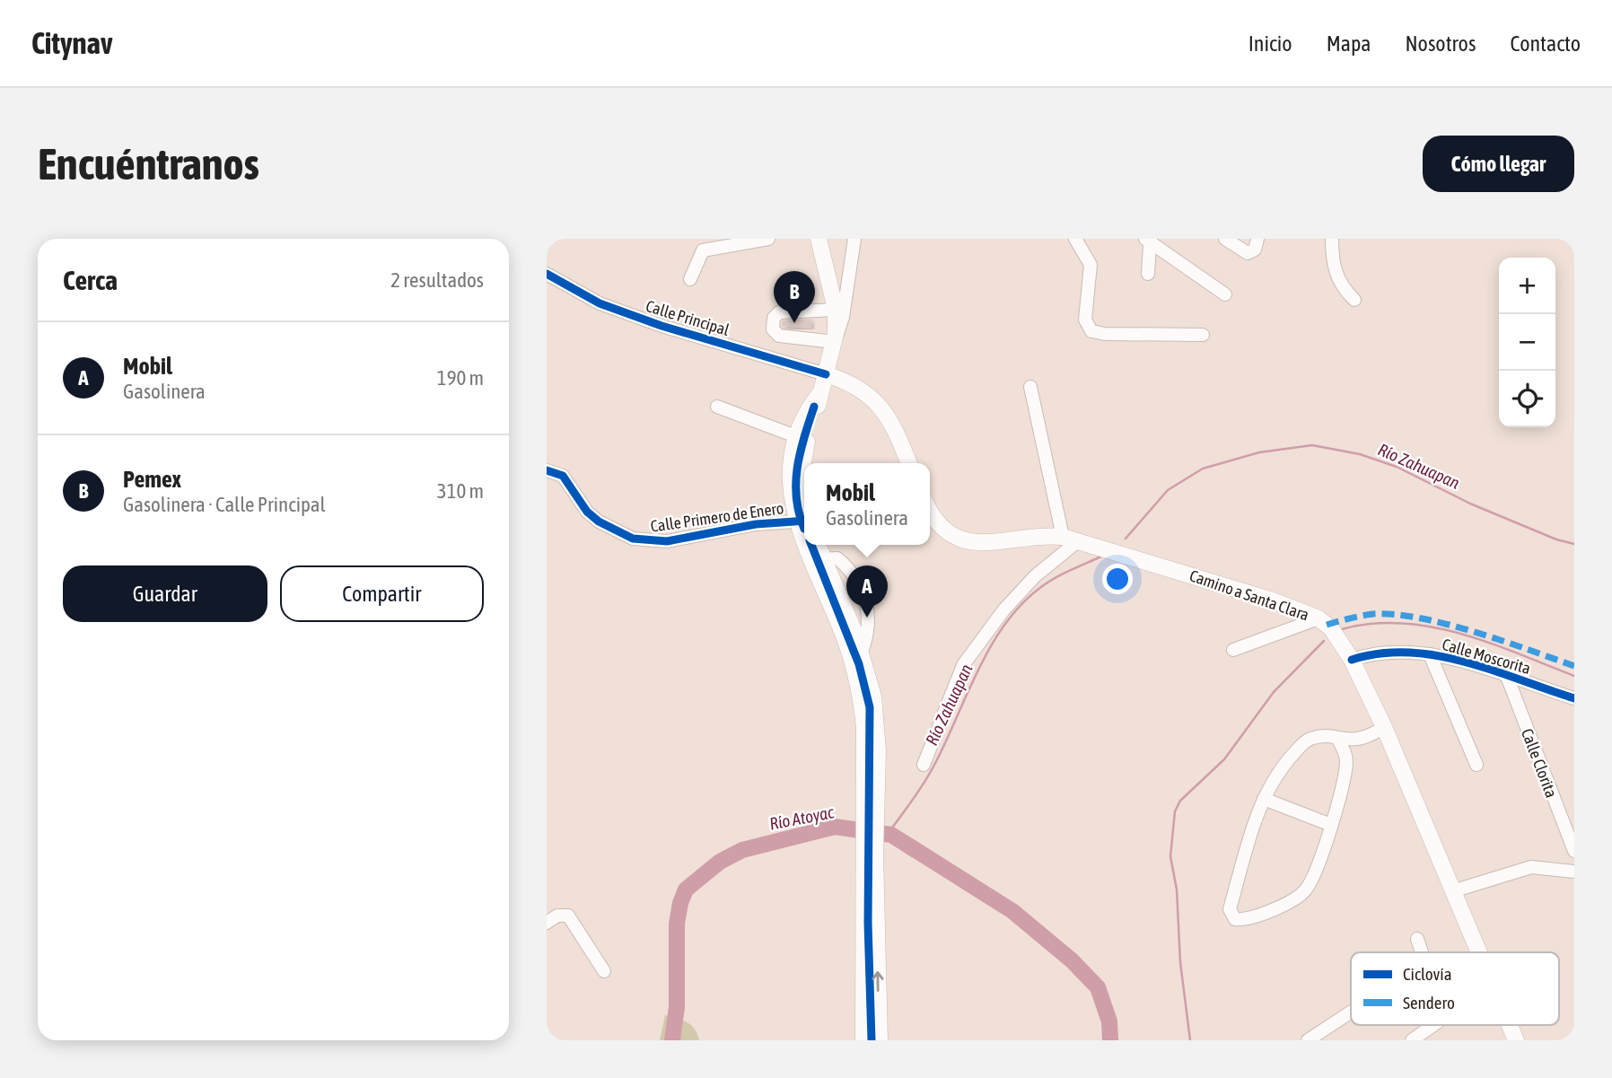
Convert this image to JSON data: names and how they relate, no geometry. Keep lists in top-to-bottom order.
{
  "streets": {
    "main road": ["Camino a Santa Clara"],
    "street": [
      "Calle Principal",
      "Calle Primero de Enero",
      "Calle Moscorita",
      "Calle Clorita"
    ]
  },
  "crossings": [
    ["Camino a Santa Clara", "Calle Moscorita"],
    ["Calle Moscorita", "Calle Clorita"]
  ],
  "water": ["Río Zahuapan", "Río Atoyac"],
  "legend": ["Ciclovía", "Sendero"],
  "page": {
    "header": "Citynav",
    "nav": [
      "Inicio",
      "Mapa",
      "Nosotros",
      "Contacto"
    ],
    "buttons": [
      "Cómo llegar",
      ["Guardar", "Compartir"]
    ],
    "title": "Encuéntranos",
    "heading": ["Cerca", "2 resultados"],
    "map_buttons": ["+", "−"],
    "pins": ["B", "A"],
    "list": [
      {
        "mark": "A",
        "name": "Mobil",
        "note": "Gasolinera",
        "value": "190 m"
      },
      {
        "mark": "B",
        "name": "Pemex",
        "note": "Gasolinera · Calle Principal",
        "value": "310 m"
      }
    ],
    "popup": ["Mobil", "Gasolinera"]
  }
}
